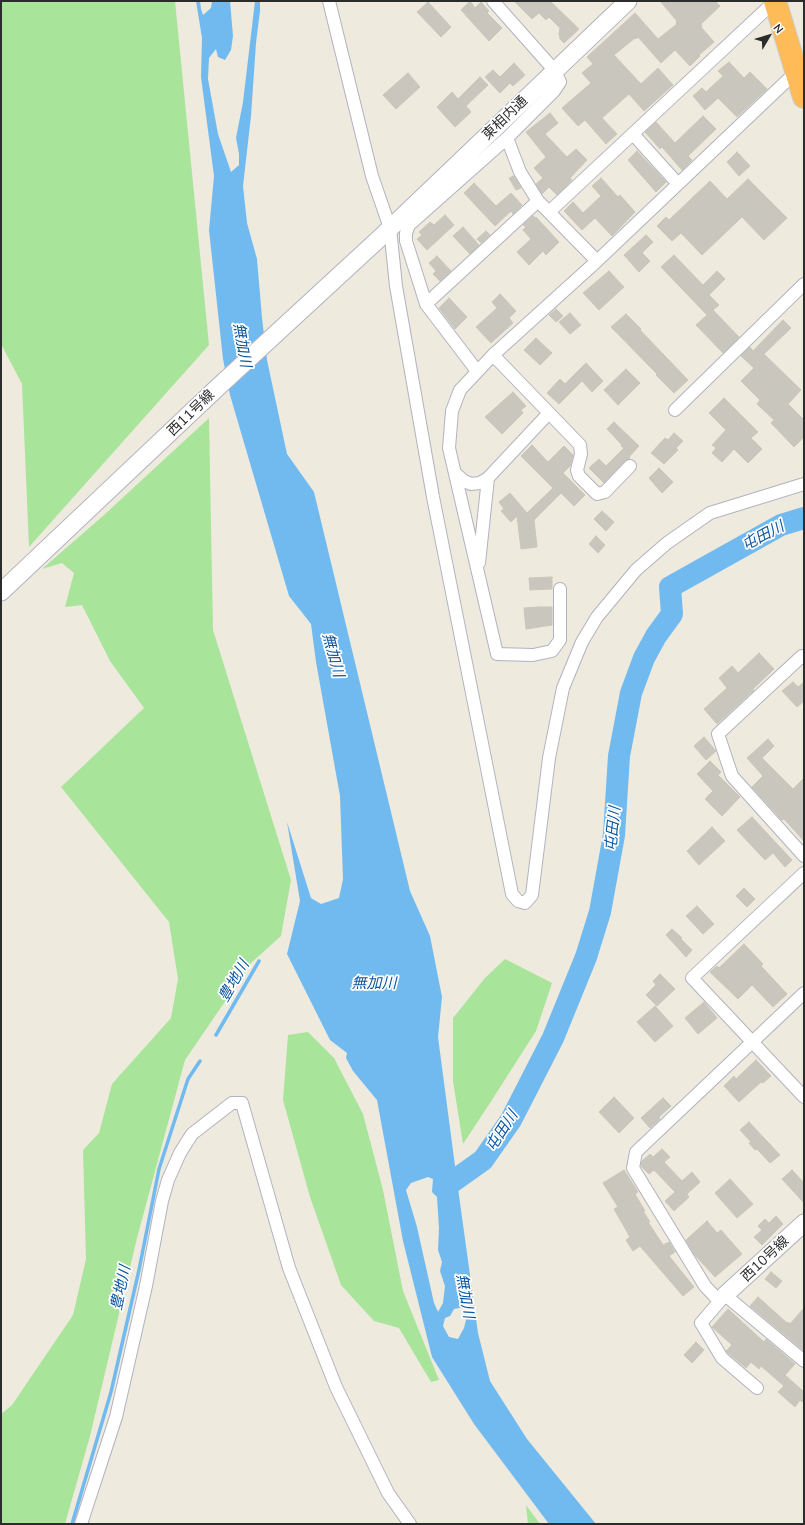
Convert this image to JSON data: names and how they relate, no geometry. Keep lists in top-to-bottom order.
{
  "streets": {
    "street": ["東相内通", "西11号線", "西10号線"]
  },
  "crossings": [
    ["東相内通", "西11号線"]
  ],
  "water": ["無加川", "屯田川", "豊地川"],
  "north": "top right"
}
